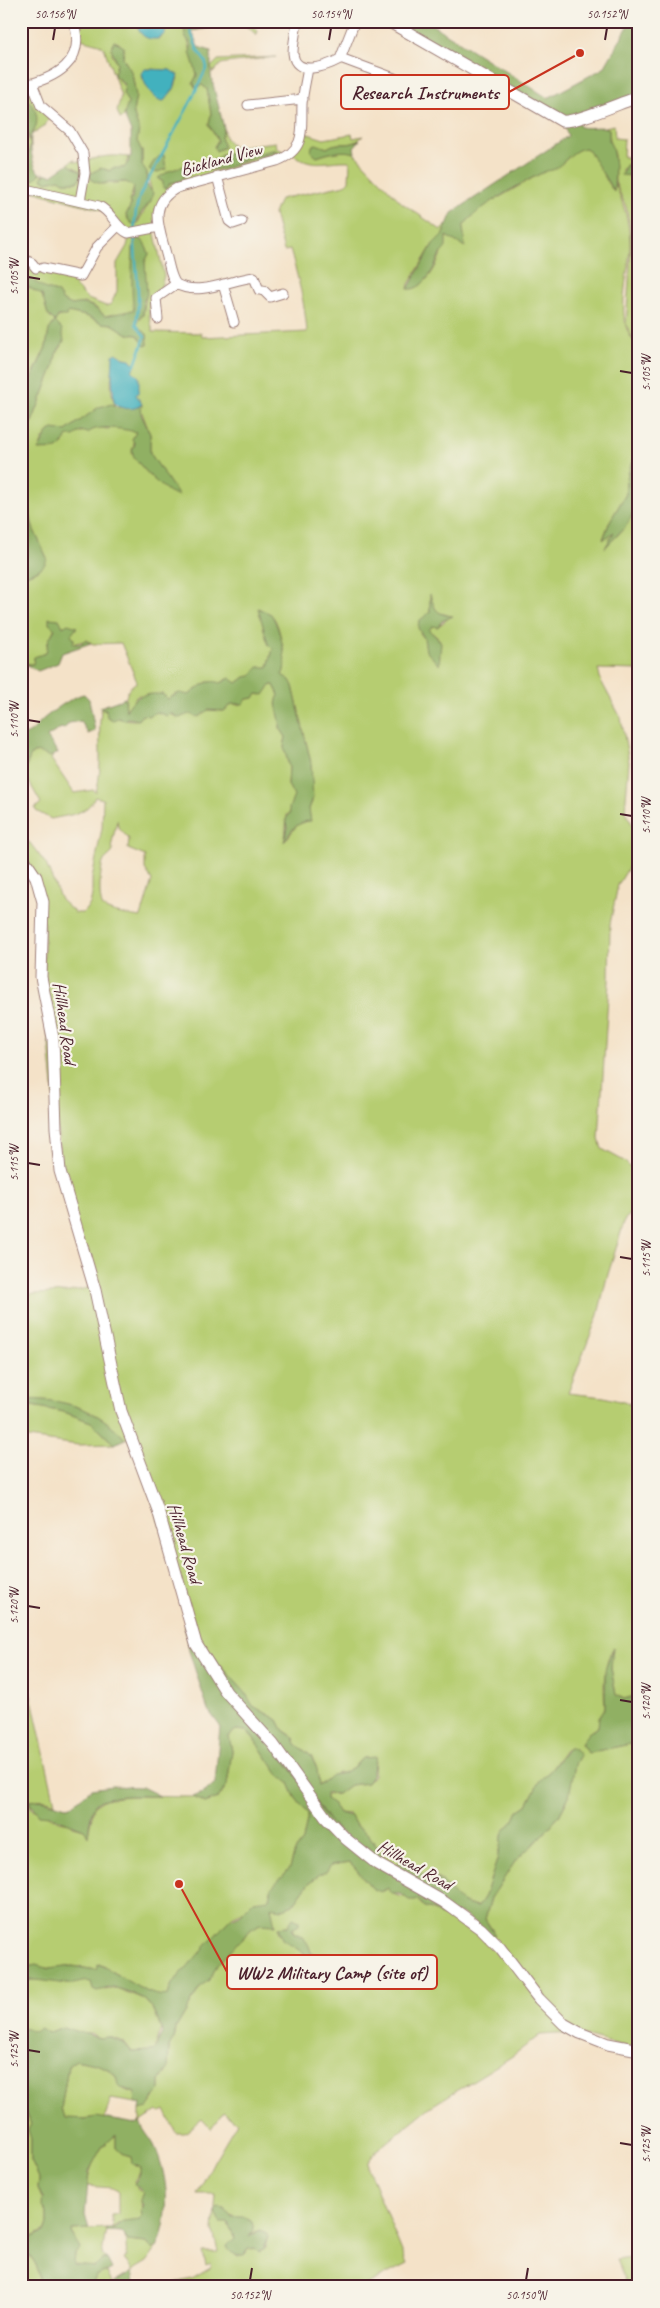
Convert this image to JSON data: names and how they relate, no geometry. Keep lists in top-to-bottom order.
{
  "streets": {
    "street": ["Bickland View", "Hillhead Road"]
  },
  "places": ["Research Instruments", "WW2 Military Camp (site of)"],
  "coordinates": [
    "50.156°N",
    "50.154°N",
    "50.152°N",
    "5.105°W",
    "5.110°W",
    "5.115°W",
    "5.120°W",
    "5.125°W",
    "50.150°N"
  ]
}
